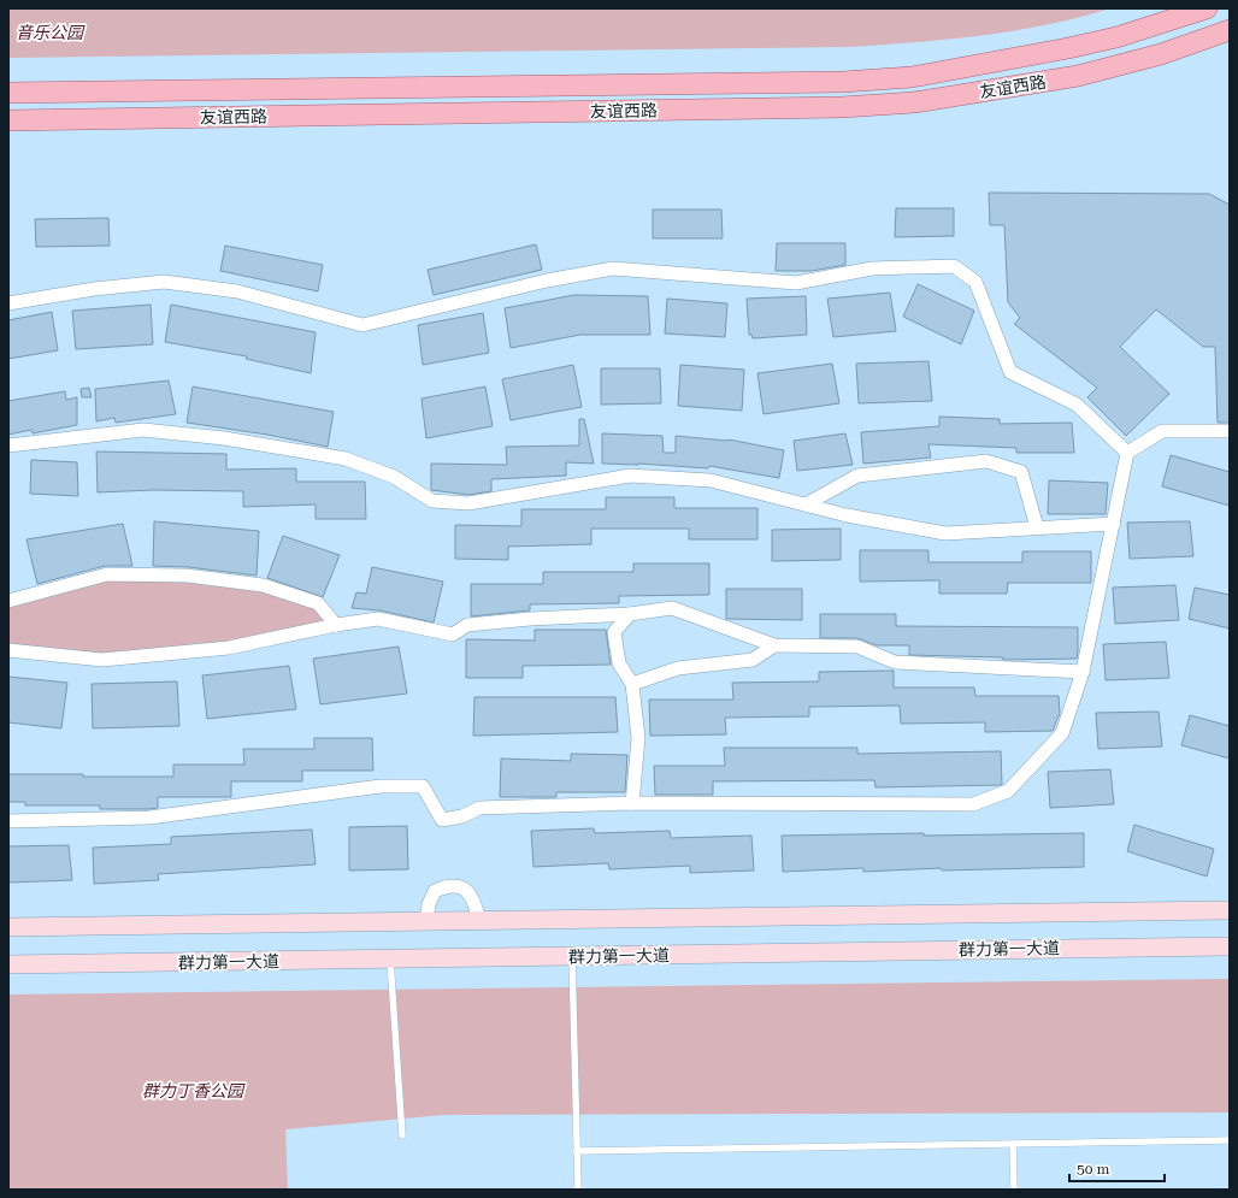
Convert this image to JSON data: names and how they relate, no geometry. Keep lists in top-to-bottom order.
{
  "streets": {
    "main road": ["友谊西路", "群力第一大道"]
  },
  "parks": ["音乐公园", "群力丁香公园"],
  "scale_bar": "50 m"
}
